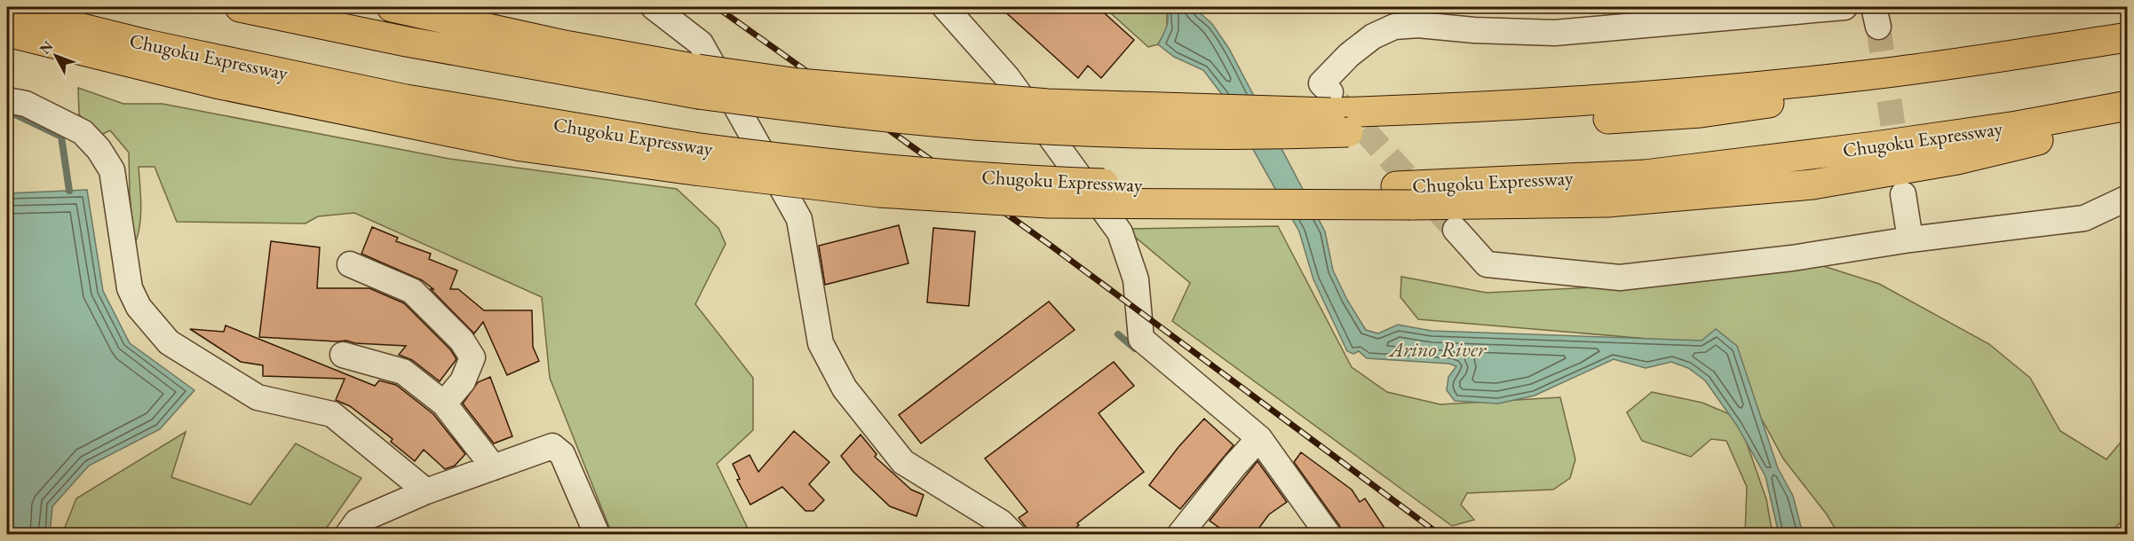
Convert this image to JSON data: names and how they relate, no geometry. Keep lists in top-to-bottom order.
{
  "streets": {
    "highway": ["Chugoku Expressway"]
  },
  "water": ["Arino River"],
  "north": "top left"
}
